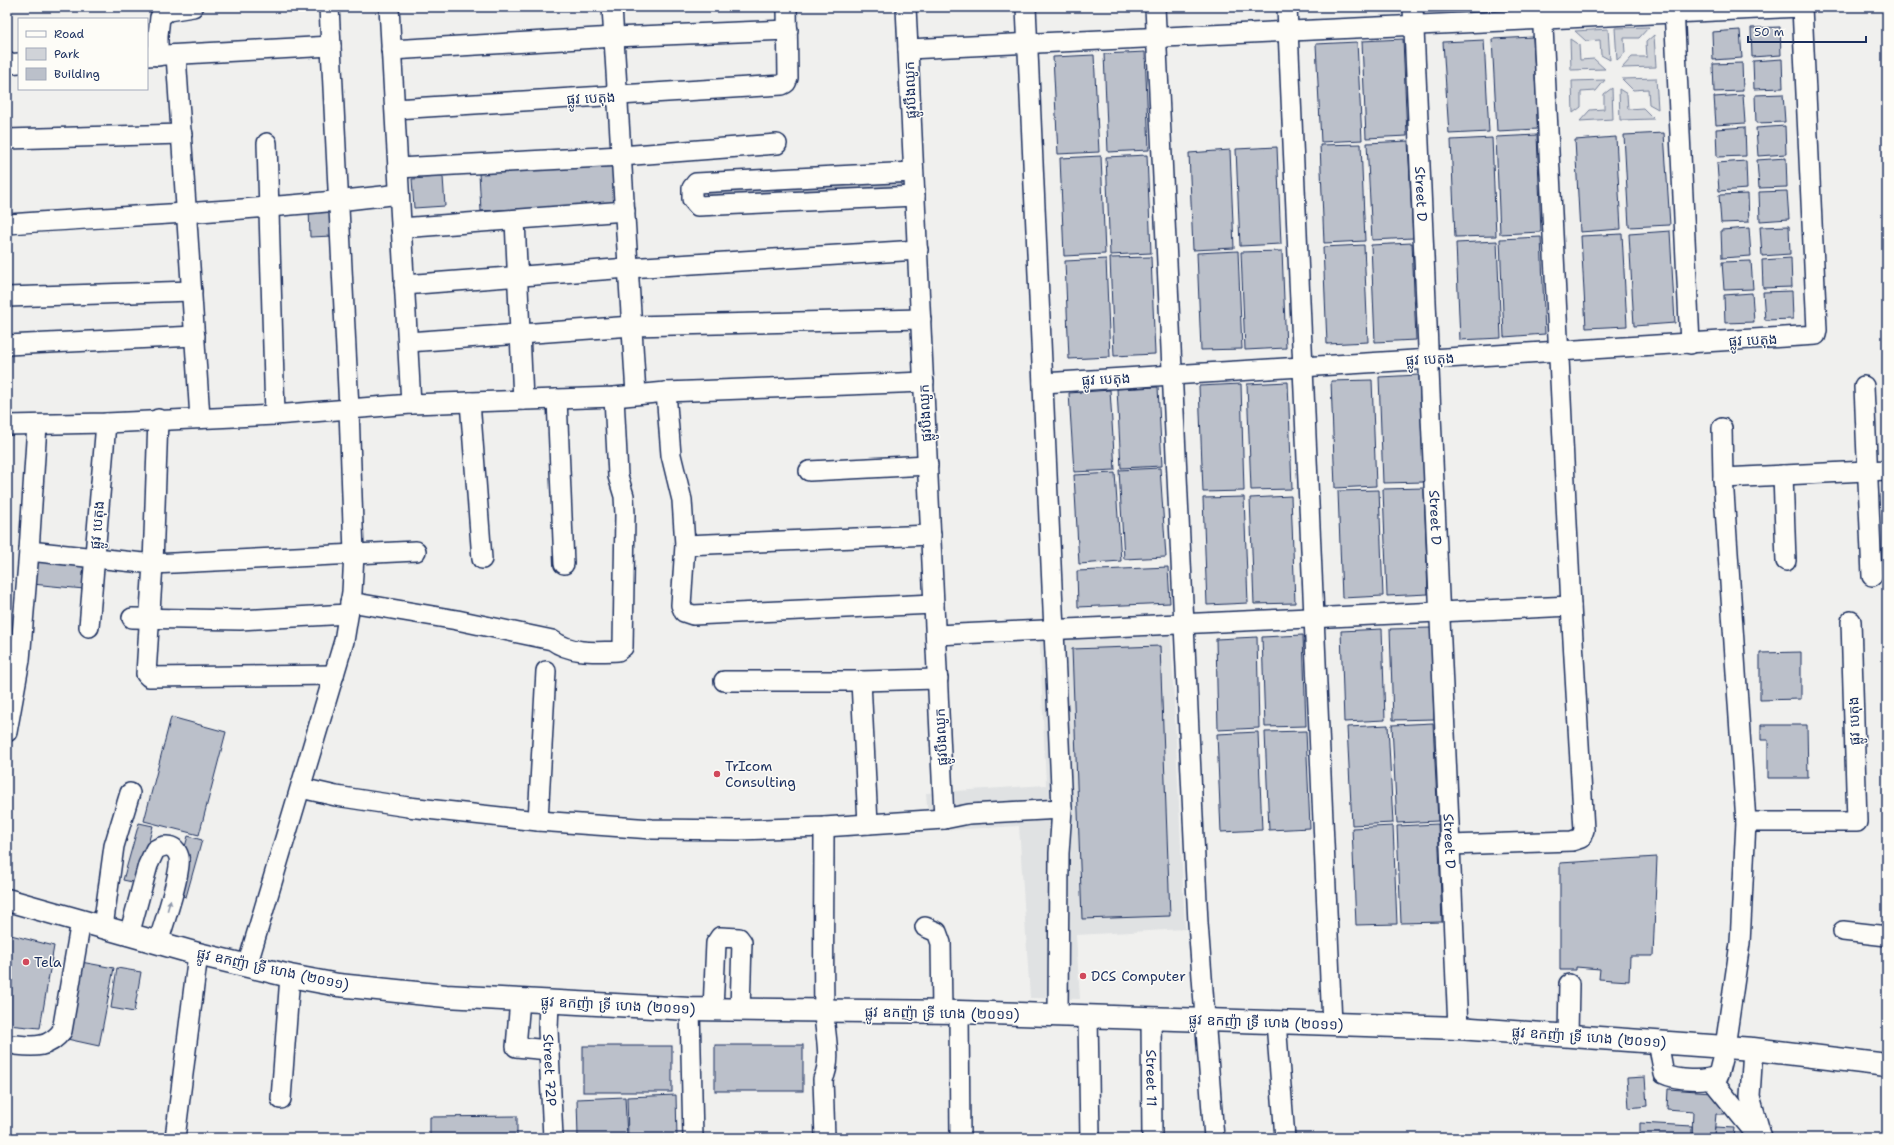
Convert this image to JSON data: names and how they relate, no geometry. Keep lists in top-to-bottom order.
{
  "streets": {
    "main road": ["ផ្លូវ ឧកញ៉ា ទ្រី ហេង (២០១១)"],
    "street": [
      "ផ្លូវបឹងឈូក",
      "ផ្លូវ បេតុង",
      "Street D",
      "Street 72P",
      "Street 11"
    ]
  },
  "crossings": [
    ["ផ្លូវ បេតុង", "Street D"],
    ["Street D", "ផ្លូវ ឧកញ៉ា ទ្រី ហេង (២០១១)"],
    ["ផ្លូវ ឧកញ៉ា ទ្រី ហេង (២០១១)", "Street 72P"],
    ["ផ្លូវ ឧកញ៉ា ទ្រី ហេង (២០១១)", "Street 11"]
  ],
  "places": ["TrIcom Consulting", "Tela", "DCS Computer"],
  "legend": ["Road", "Park", "Building"],
  "scale_bar": "50 m"
}
